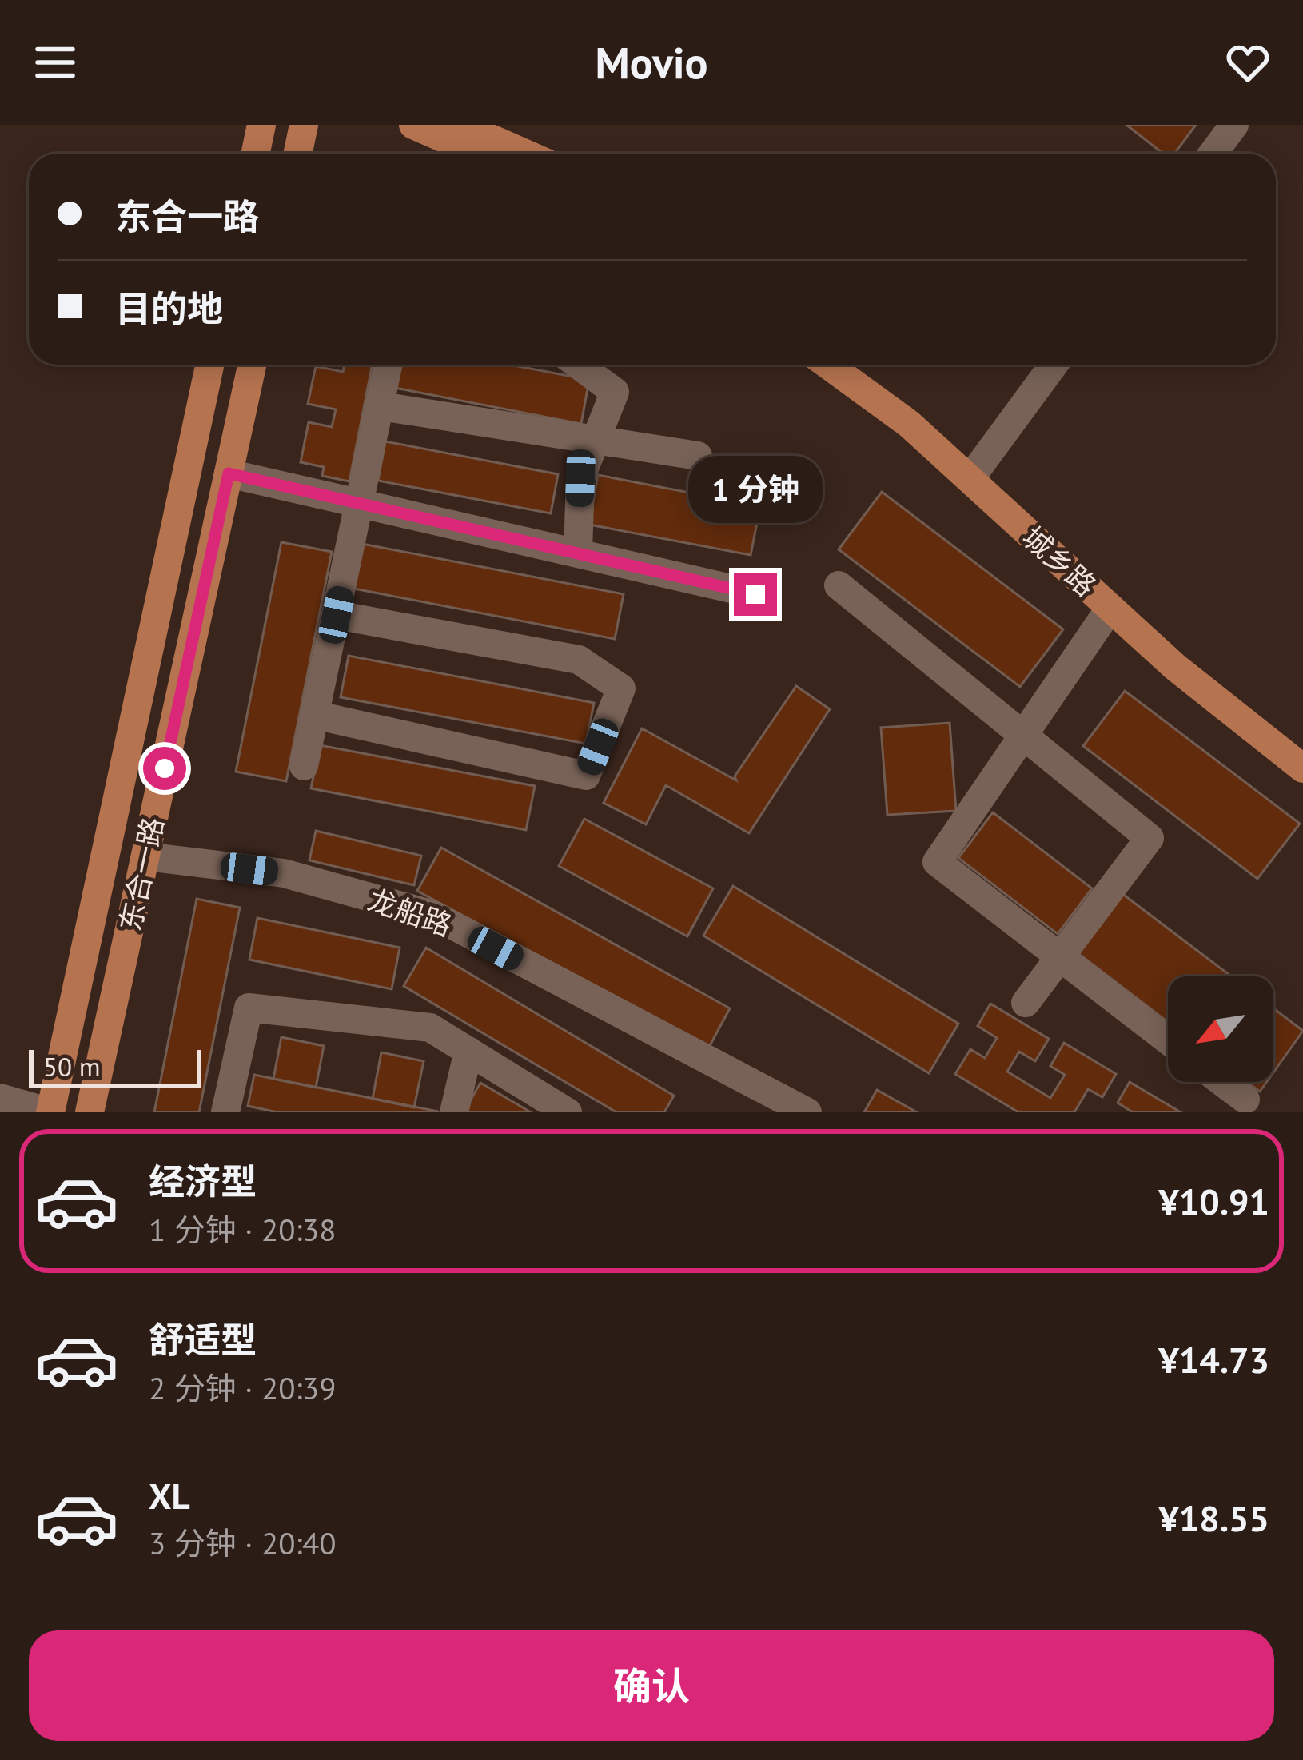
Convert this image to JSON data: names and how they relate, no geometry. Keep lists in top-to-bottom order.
{
  "streets": {
    "main road": ["城乡路", "东合一路"],
    "street": ["龙船路"]
  },
  "crossings": [
    ["东合一路", "龙船路"]
  ],
  "scale_bar": "50 m",
  "north": "bottom left",
  "page": {
    "header": "Movio",
    "banner": ["东合一路", "目的地"],
    "bubble": "1 分钟",
    "scale": "50 m",
    "list": [
      {
        "name": "经济型",
        "note": "1 分钟 · 20:38",
        "value": "¥10.91"
      },
      {
        "name": "舒适型",
        "note": "2 分钟 · 20:39",
        "value": "¥14.73"
      },
      {
        "name": "XL",
        "note": "3 分钟 · 20:40",
        "value": "¥18.55"
      }
    ],
    "buttons": "确认"
  }
}
